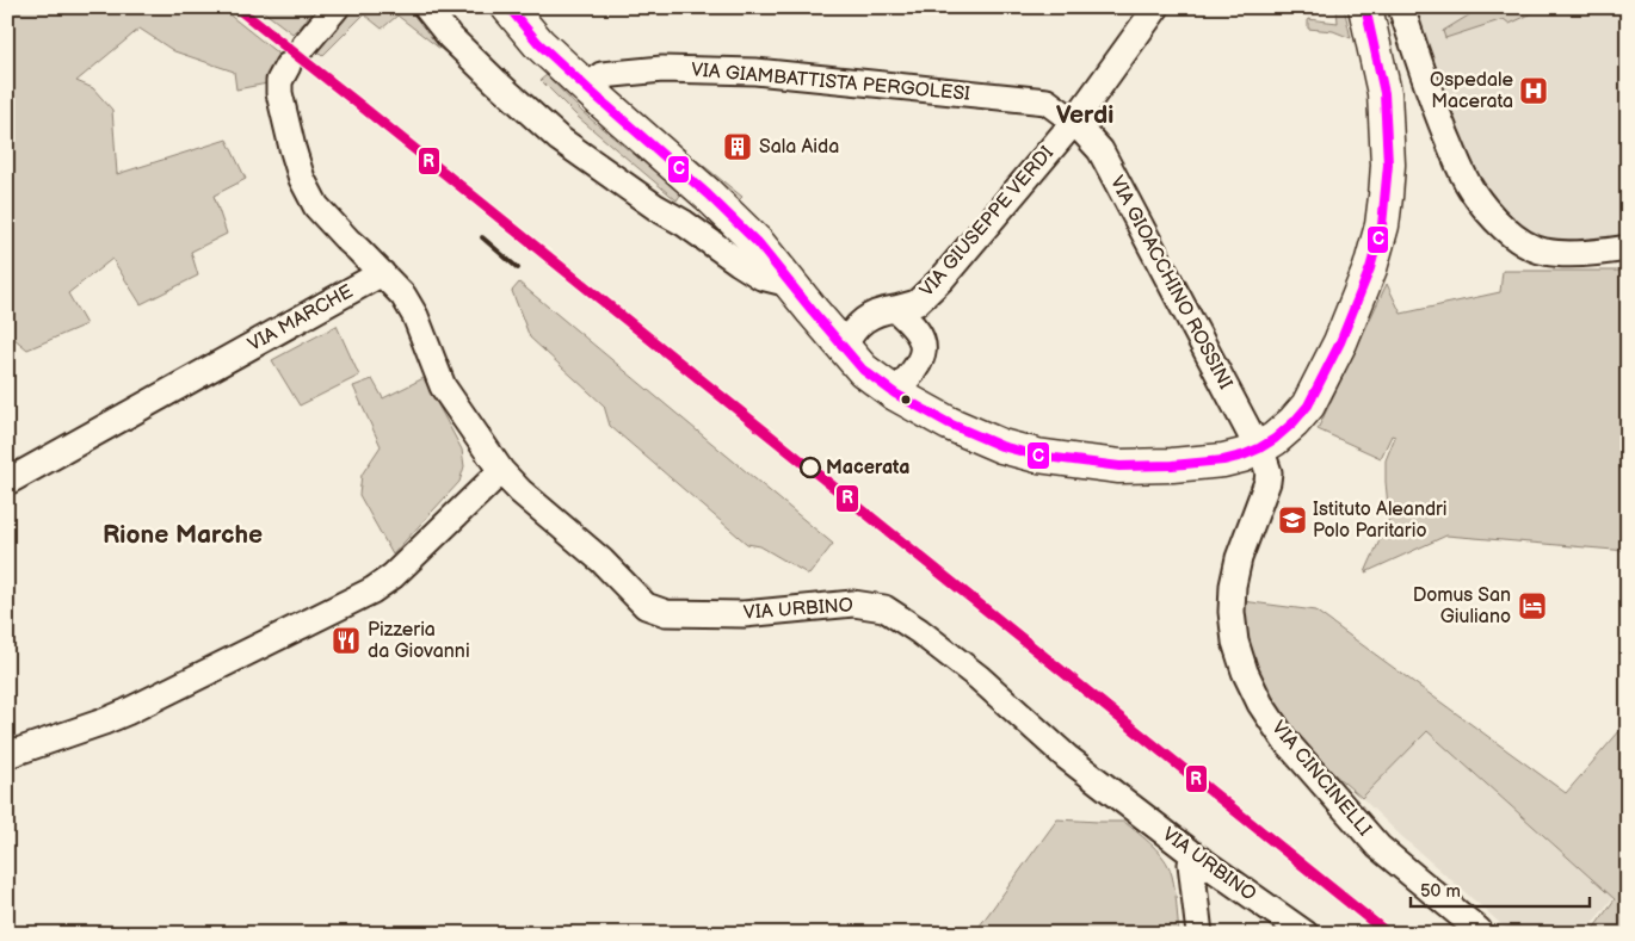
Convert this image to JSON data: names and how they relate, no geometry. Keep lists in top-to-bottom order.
{
  "streets": {
    "street": [
      "VIA GIAMBATTISTA PERGOLESI",
      "VIA GIUSEPPE VERDI",
      "VIA GIOACCHINO ROSSINI",
      "VIA MARCHE",
      "VIA URBINO",
      "VIA CINCINELLI"
    ]
  },
  "crossings": [
    ["VIA GIAMBATTISTA PERGOLESI", "VIA GIUSEPPE VERDI"],
    ["VIA GIAMBATTISTA PERGOLESI", "VIA GIOACCHINO ROSSINI"],
    ["VIA GIUSEPPE VERDI", "VIA GIOACCHINO ROSSINI"],
    ["VIA GIOACCHINO ROSSINI", "VIA CINCINELLI"],
    ["VIA MARCHE", "VIA URBINO"]
  ],
  "districts": ["Verdi", "Rione Marche"],
  "places": {
    "hospital": ["Ospedale Macerata"],
    "building": ["Sala Aida"],
    "other": ["Macerata"],
    "school or university": ["Istituto Aleandri Polo Paritario"],
    "hotel": ["Domus San Giuliano"],
    "restaurant": ["Pizzeria da Giovanni"]
  },
  "lines": ["transit line R", "transit line C"],
  "scale_bar": "50 m"
}
